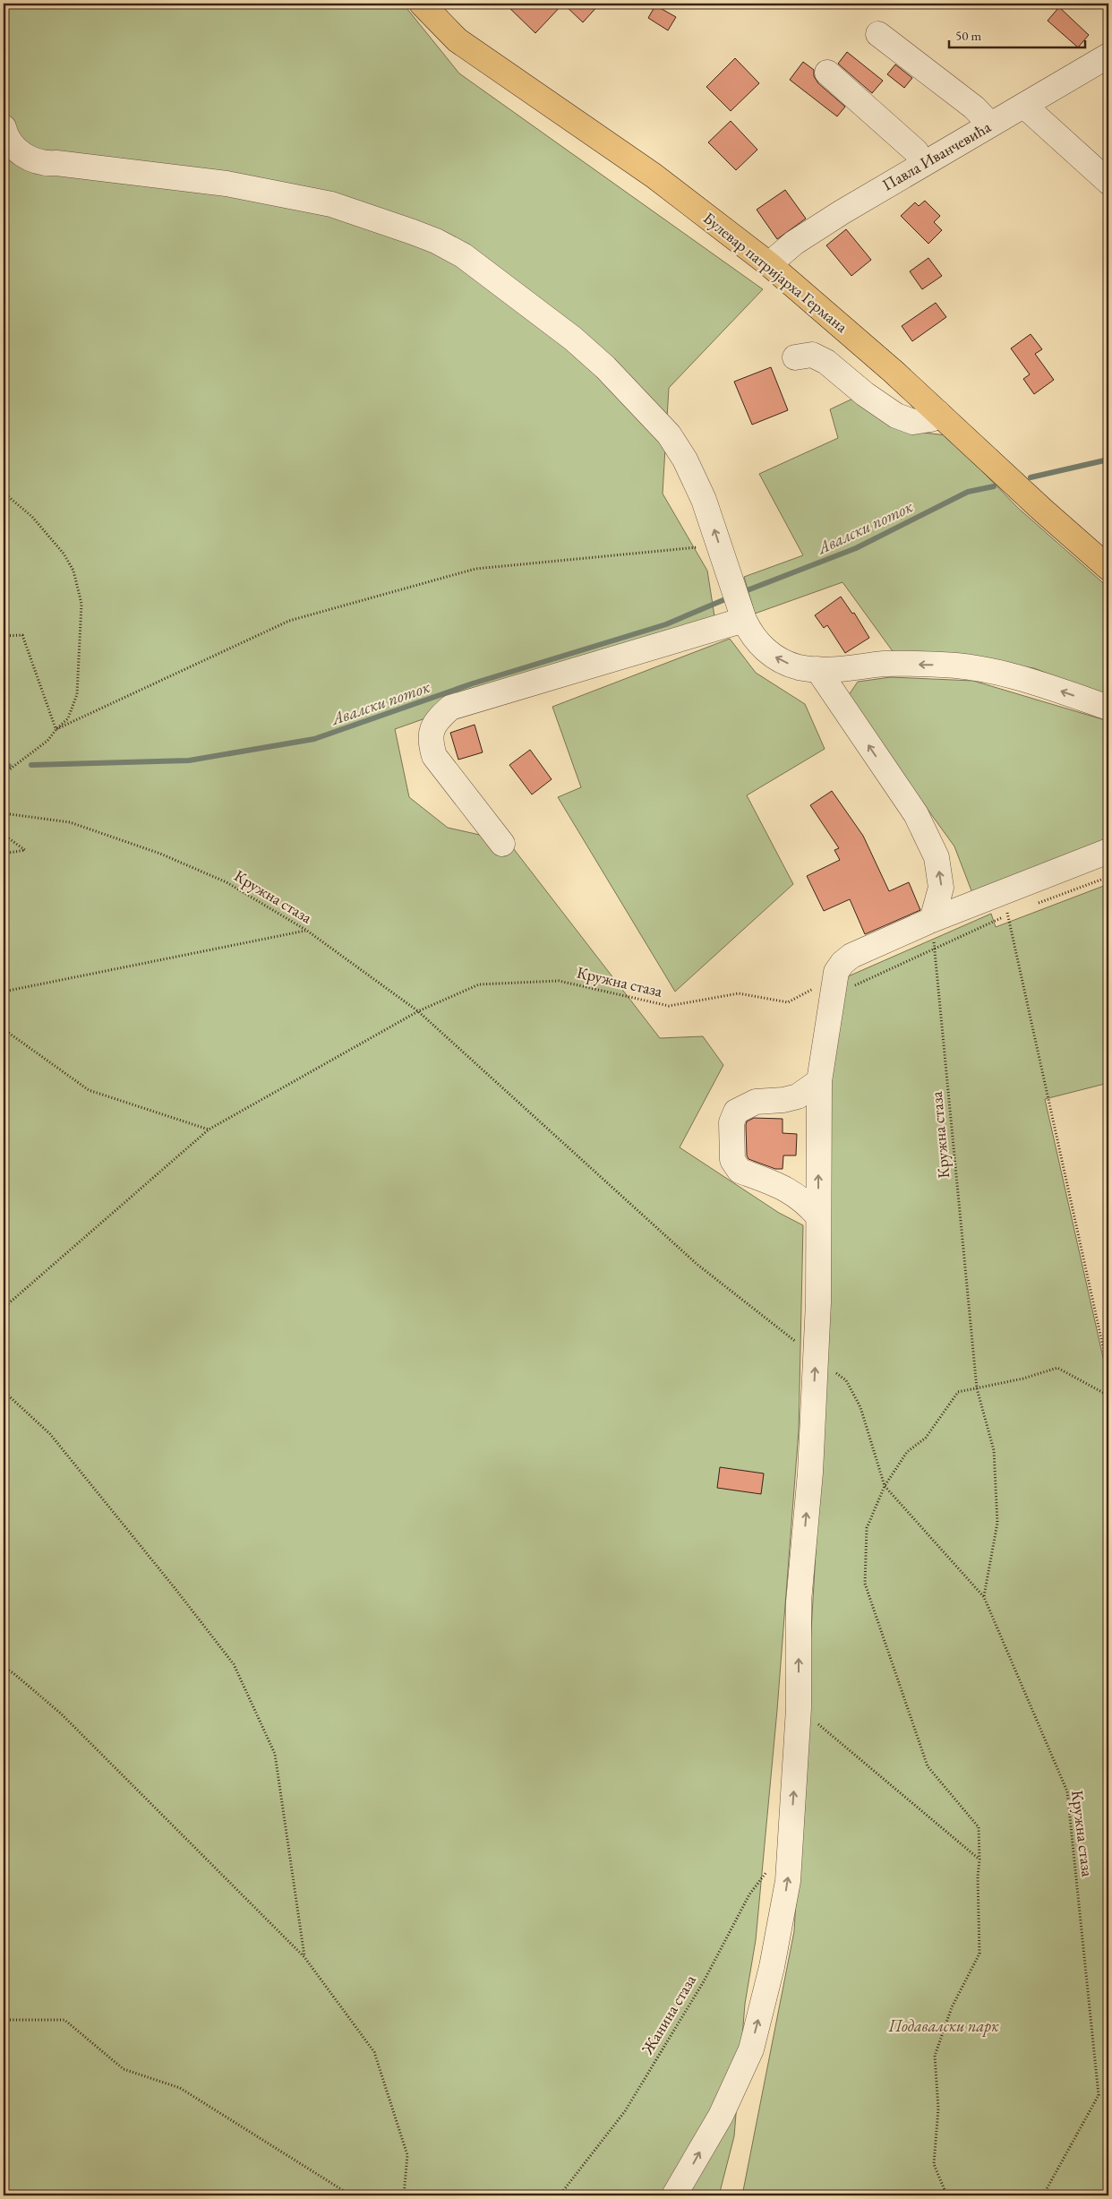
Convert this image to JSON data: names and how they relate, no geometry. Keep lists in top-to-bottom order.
{
  "streets": {
    "main road": ["Булевар патријарха Германа"],
    "street": ["Павла Иванчевића"],
    "path": ["Кружна стаза", "Жанина стаза"]
  },
  "crossings": [
    ["Павла Иванчевића", "Булевар патријарха Германа"]
  ],
  "water": ["Авалски поток"],
  "parks": ["Подавалски парк"],
  "scale_bar": "50 m"
}
